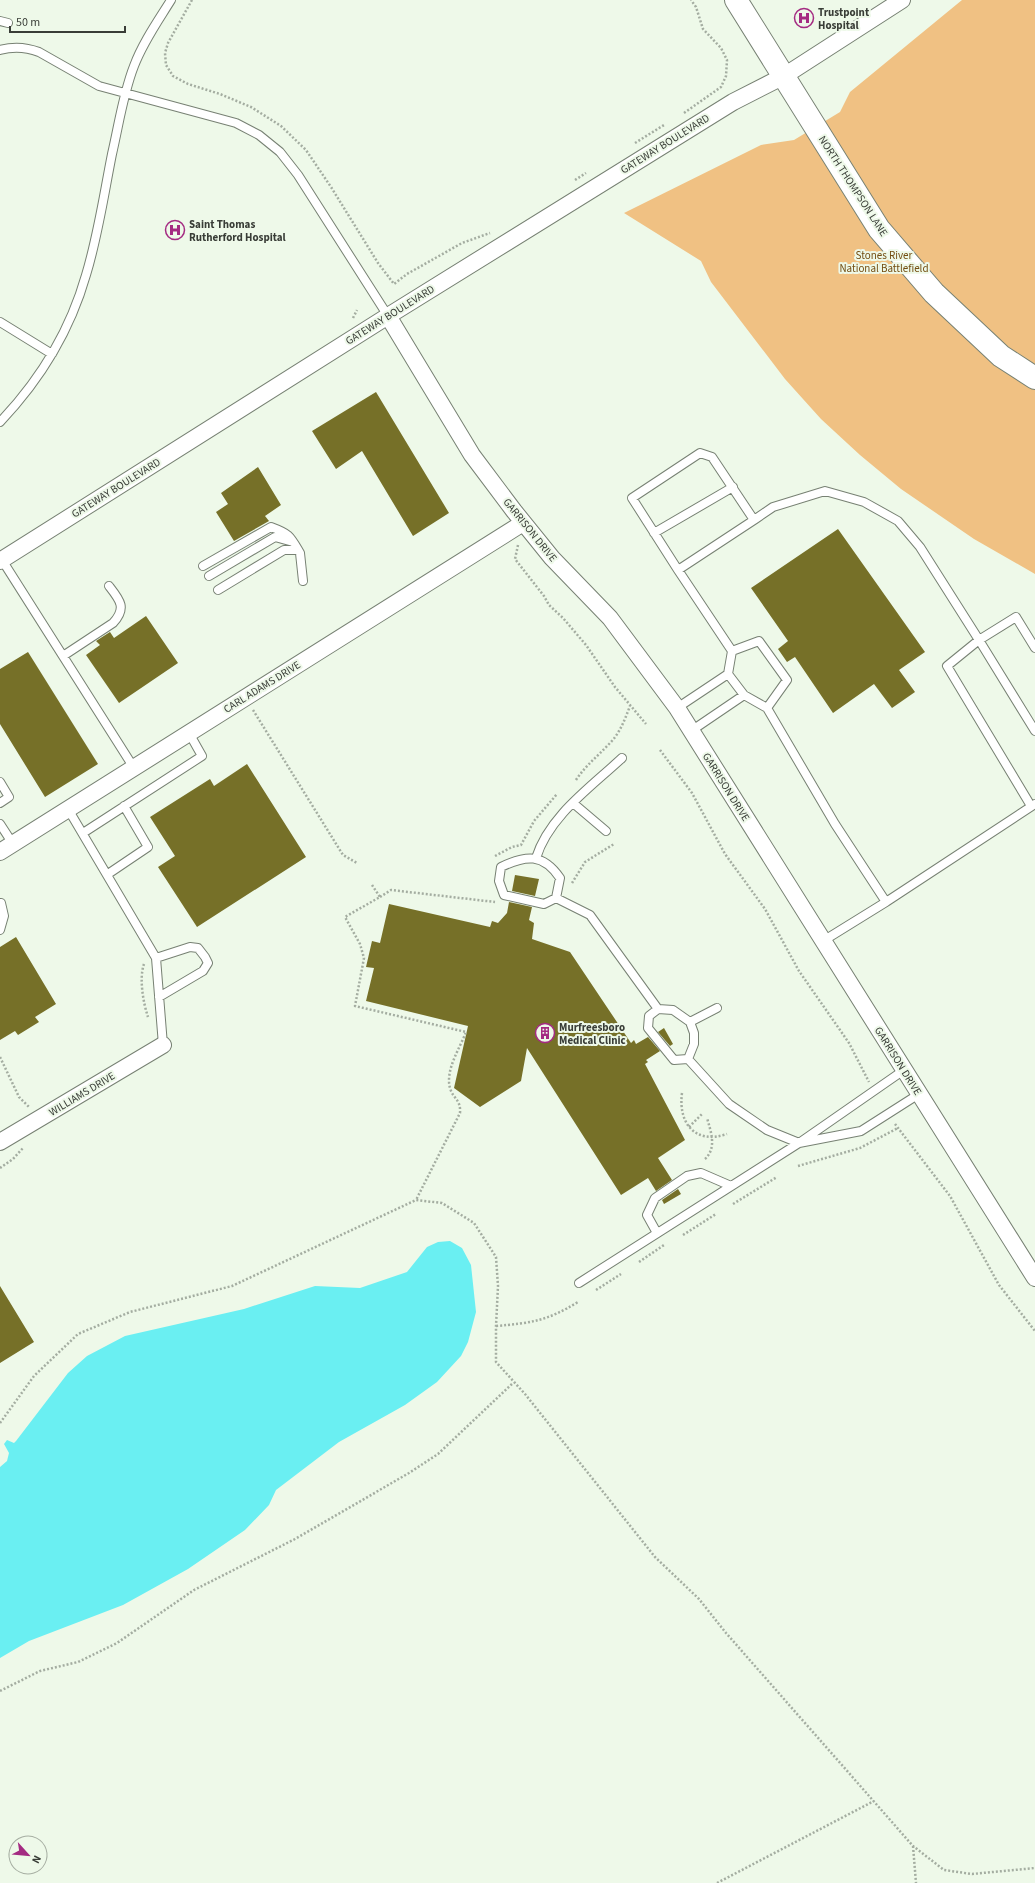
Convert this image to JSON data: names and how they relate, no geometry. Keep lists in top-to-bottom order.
{
  "streets": {
    "main road": ["NORTH THOMPSON LANE"],
    "street": [
      "GATEWAY BOULEVARD",
      "GARRISON DRIVE",
      "CARL ADAMS DRIVE",
      "WILLIAMS DRIVE"
    ]
  },
  "crossings": [
    ["GATEWAY BOULEVARD", "NORTH THOMPSON LANE"],
    ["GATEWAY BOULEVARD", "GARRISON DRIVE"],
    ["GARRISON DRIVE", "CARL ADAMS DRIVE"]
  ],
  "parks": ["Stones River National Battlefield"],
  "places": {
    "hospital": ["Trustpoint Hospital", "Saint Thomas Rutherford Hospital"],
    "building": ["Murfreesboro Medical Clinic"]
  },
  "scale_bar": "50 m",
  "north": "bottom right"
}
